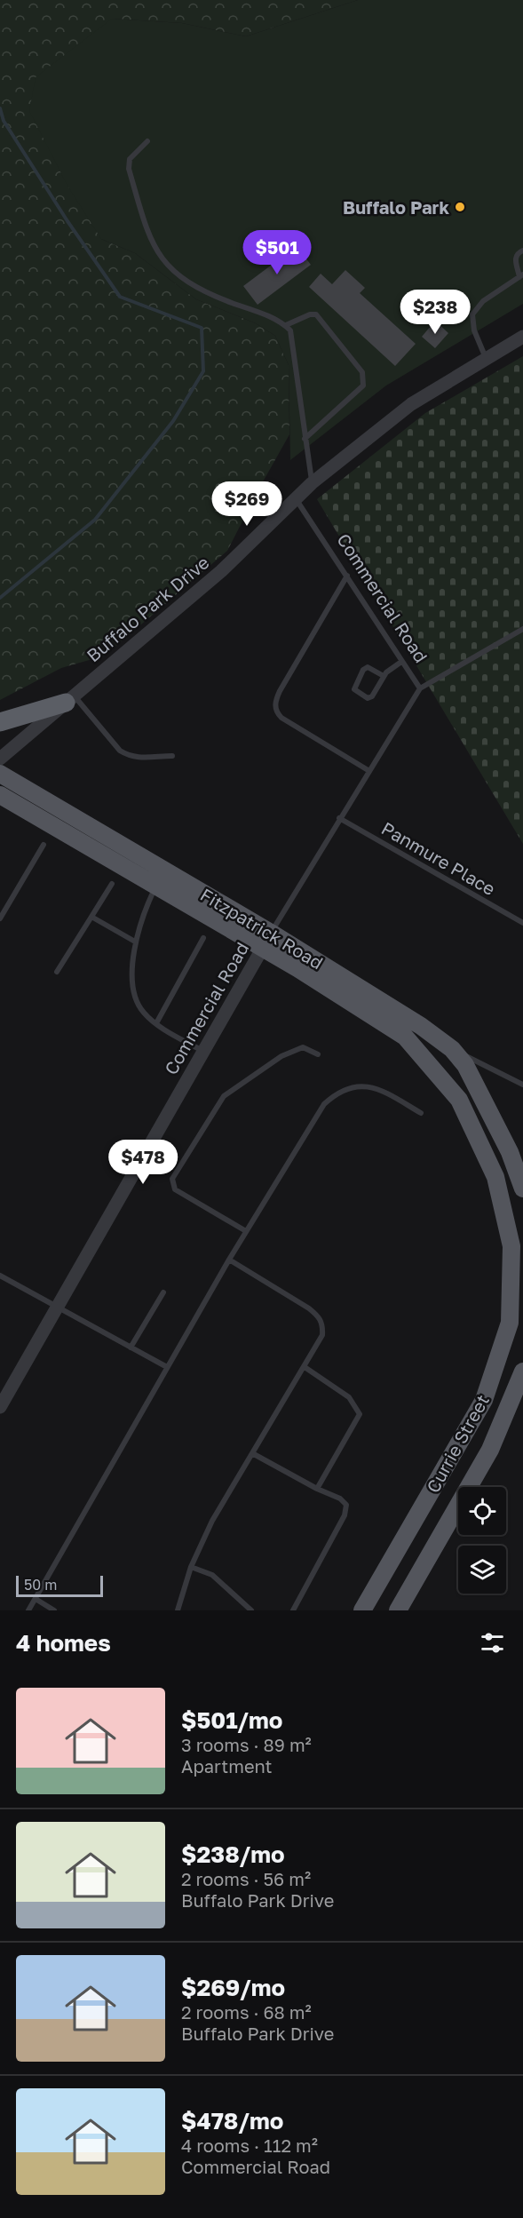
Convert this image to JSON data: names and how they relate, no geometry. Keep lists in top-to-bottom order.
{
  "streets": {
    "main road": ["Fitzpatrick Road", "Currie Street"],
    "street": ["Commercial Road", "Buffalo Park Drive"],
    "lane": ["Panmure Place"]
  },
  "crossings": [
    ["Commercial Road", "Buffalo Park Drive"],
    ["Commercial Road", "Panmure Place"],
    ["Commercial Road", "Fitzpatrick Road"],
    ["Fitzpatrick Road", "Currie Street"]
  ],
  "places": ["Buffalo Park"],
  "scale_bar": "50 m",
  "page": {
    "price": [
      "$501",
      "$238",
      "$269",
      "$478"
    ],
    "scale": "50 m",
    "heading": "4 homes",
    "list": [
      {
        "name": "$501/mo",
        "note": "3 rooms · 89 m² · Apartment"
      },
      {
        "name": "$238/mo",
        "note": "2 rooms · 56 m² · Buffalo Park Drive"
      },
      {
        "name": "$269/mo",
        "note": "2 rooms · 68 m² · Buffalo Park Drive"
      },
      {
        "name": "$478/mo",
        "note": "4 rooms · 112 m² · Commercial Road"
      }
    ]
  }
}
